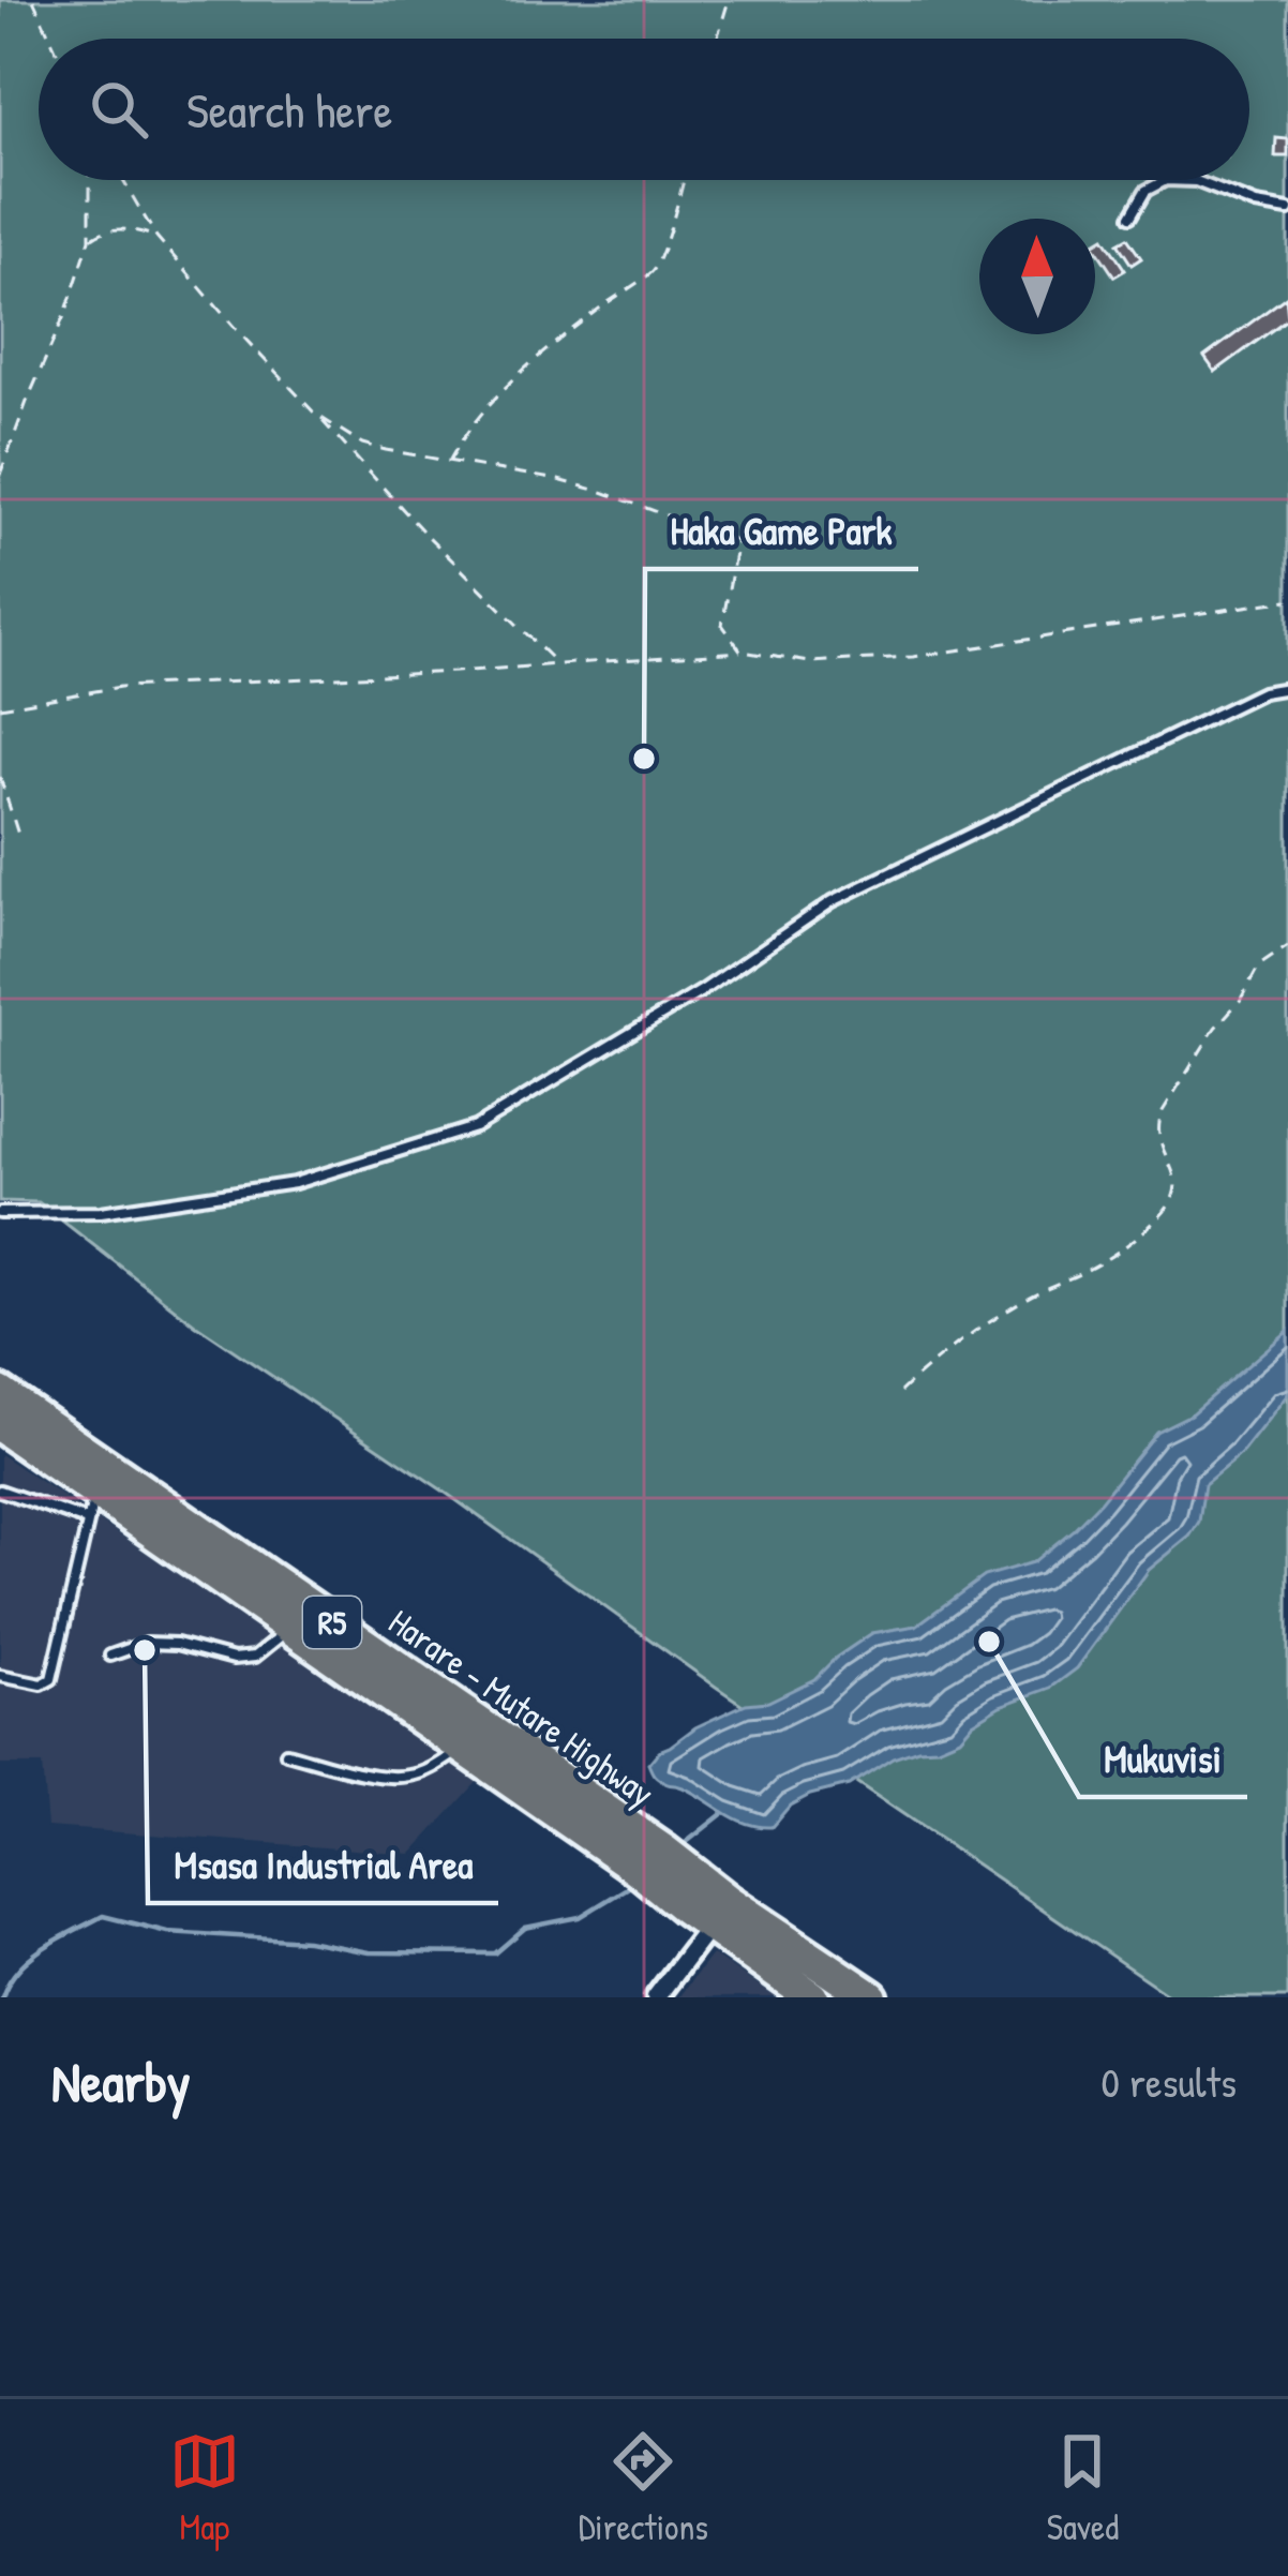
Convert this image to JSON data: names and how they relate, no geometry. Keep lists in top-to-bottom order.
{
  "streets": {
    "highway": ["R5", "Harare - Mutare Highway"]
  },
  "places": ["Haka Game Park", "Mukuvisi", "Msasa Industrial Area"],
  "north": "top",
  "page": {
    "search": "Search here",
    "heading": ["Nearby", "0 results"],
    "nav": ["Map", "Directions", "Saved"]
  }
}
